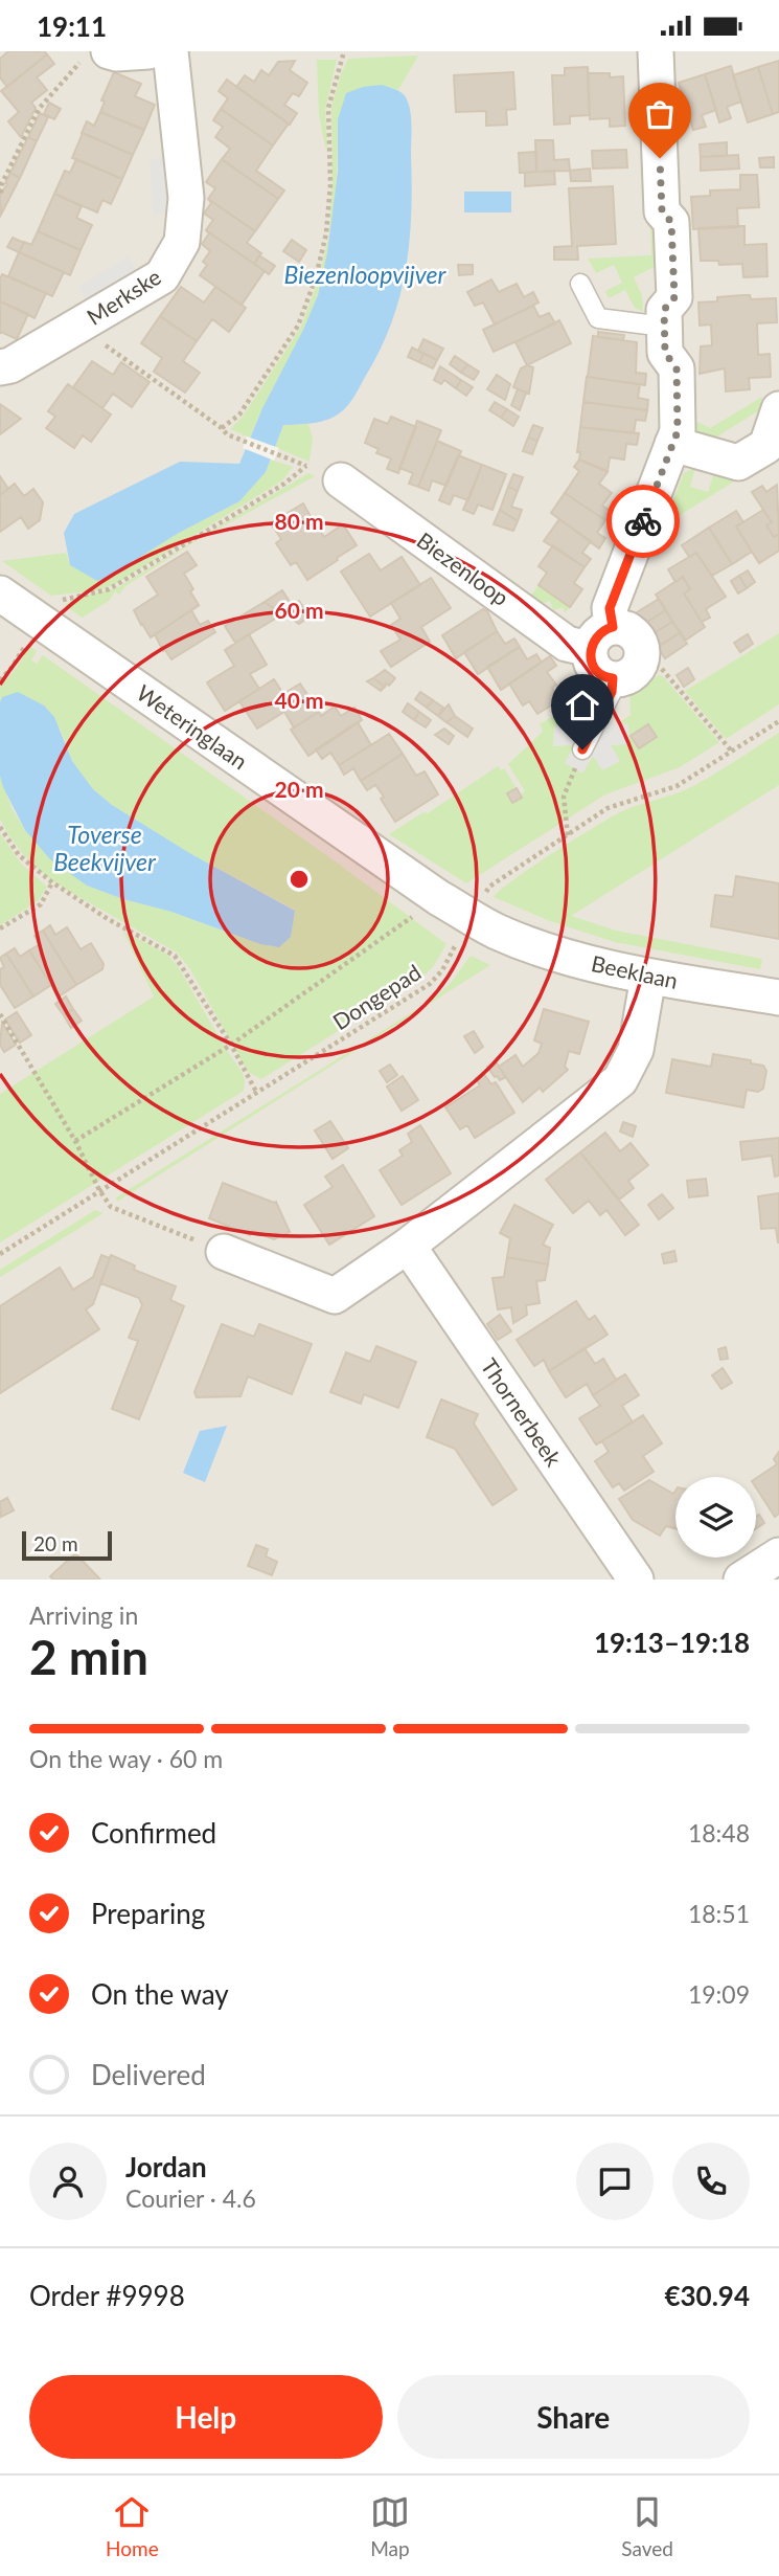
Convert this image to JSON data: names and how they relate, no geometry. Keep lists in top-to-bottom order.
{
  "streets": {
    "street": [
      "Merkske",
      "Biezenloop",
      "Weteringlaan",
      "Beeklaan",
      "Thornerbeek"
    ],
    "path": ["Dongepad"]
  },
  "crossings": [
    ["Weteringlaan", "Beeklaan"],
    ["Weteringlaan", "Dongepad"],
    ["Beeklaan", "Dongepad"]
  ],
  "water": ["Biezenloopvijver", "Toverse Beekvijver"],
  "scale_bar": "20 m",
  "page": {
    "status": "19:11",
    "scale": "20 m",
    "heading": ["2 min", "Arriving in", "19:13–19:18"],
    "panel": [
      "Jordan",
      "Courier · 4.6",
      "Order #9998",
      "€30.94"
    ],
    "bar": "On the way · 60 m",
    "list": [
      ["Confirmed", "18:48"],
      ["Preparing", "18:51"],
      ["On the way", "19:09"],
      "Delivered"
    ],
    "buttons": ["Help", "Share"],
    "tabs": ["Home", "Map", "Saved"]
  },
  "rings": [
    "80 m",
    "60 m",
    "40 m",
    "20 m"
  ]
}
